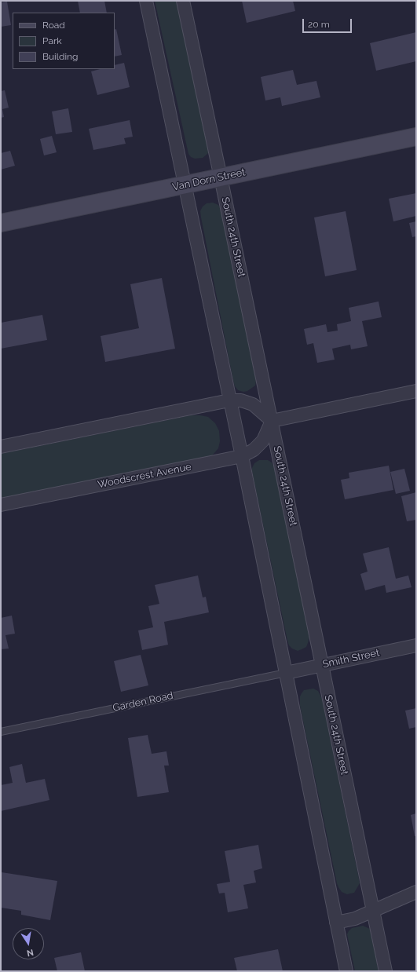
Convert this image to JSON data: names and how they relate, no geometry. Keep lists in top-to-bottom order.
{
  "streets": {
    "main road": ["Van Dorn Street"],
    "street": ["South 24th Street", "Woodscrest Avenue", "Smith Street"],
    "lane": ["Garden Road"]
  },
  "crossings": [
    ["Van Dorn Street", "South 24th Street"],
    ["South 24th Street", "Woodscrest Avenue"],
    ["South 24th Street", "Smith Street"],
    ["Smith Street", "Garden Road"]
  ],
  "legend": ["Road", "Park", "Building"],
  "scale_bar": "20 m",
  "north": "bottom"
}
